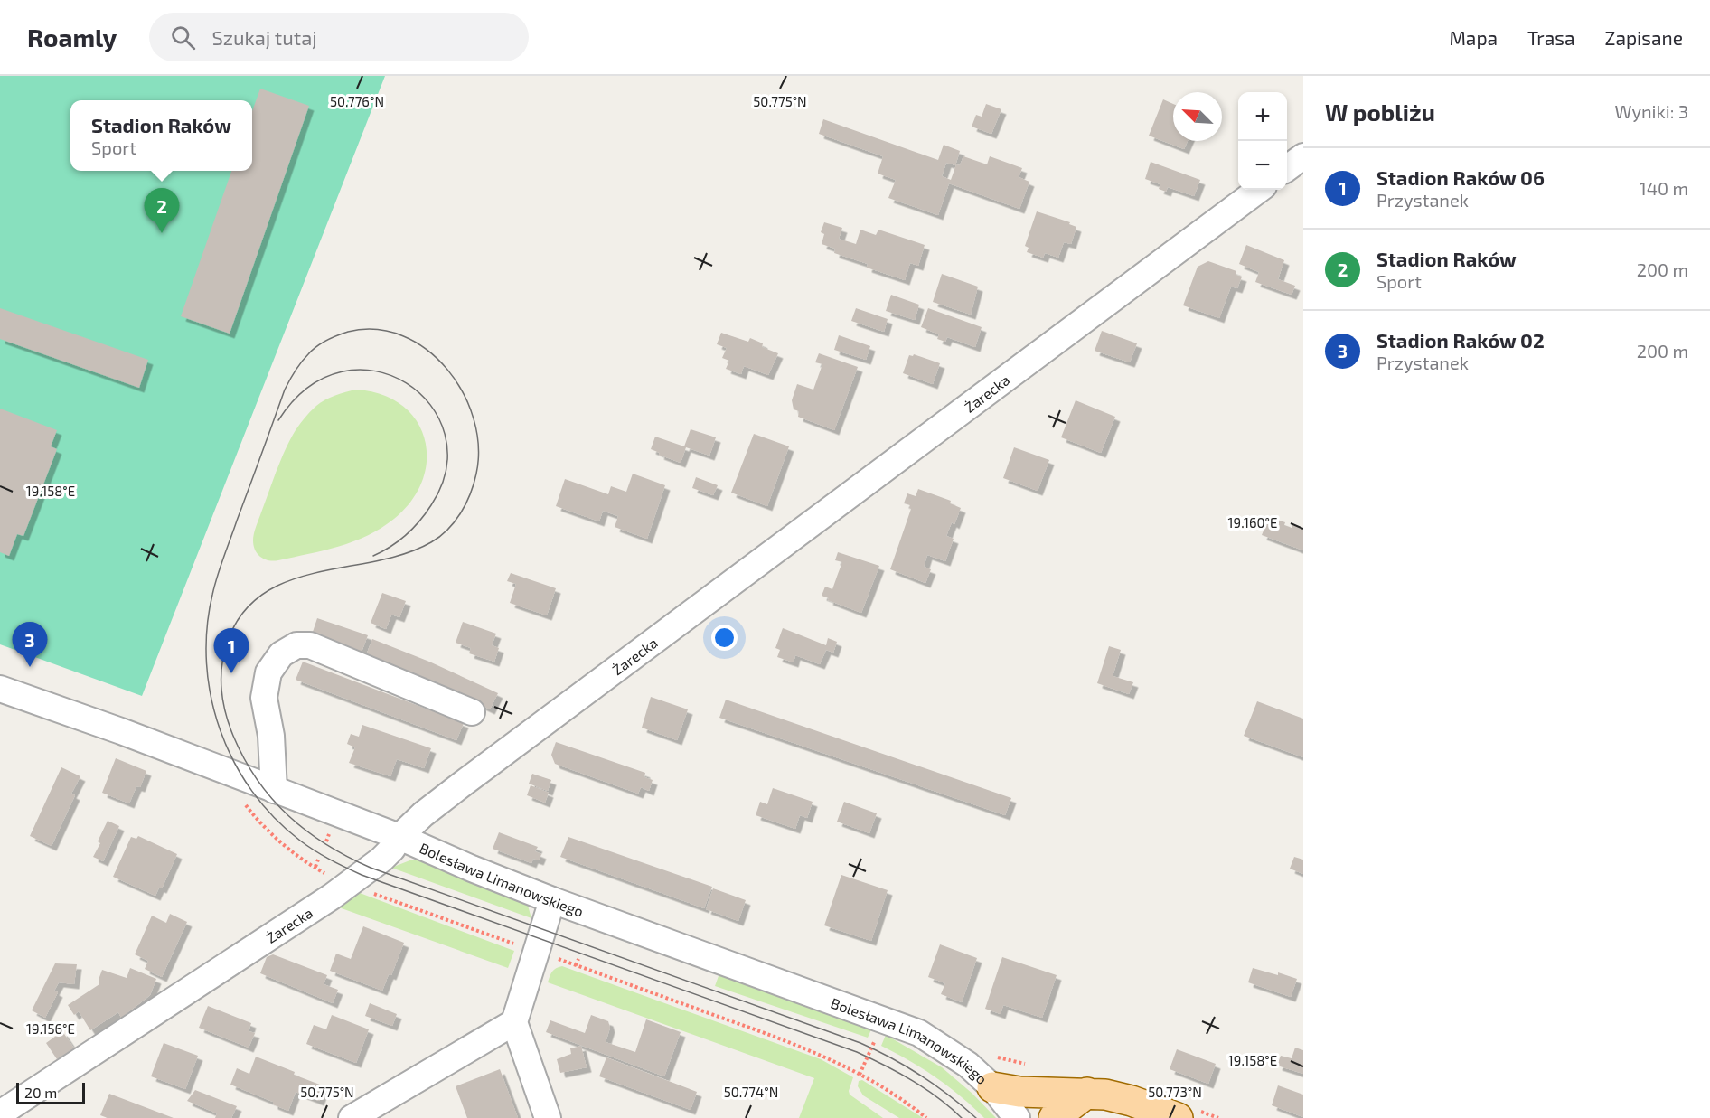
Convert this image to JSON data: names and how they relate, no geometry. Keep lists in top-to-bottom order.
{
  "streets": {
    "street": ["Żarecka", "Bolesława Limanowskiego"]
  },
  "crossings": [
    ["Żarecka", "Bolesława Limanowskiego"]
  ],
  "scale_bar": "20 m",
  "north": "top left",
  "page": {
    "header": "Roamly",
    "search": "Szukaj tutaj",
    "nav": ["Mapa", "Trasa", "Zapisane"],
    "heading": ["W pobliżu", "Wyniki: 3"],
    "map_buttons": ["+", "−"],
    "popup": ["Stadion Raków", "Sport"],
    "list": [
      {
        "mark": "1",
        "name": "Stadion Raków 06",
        "note": "Przystanek",
        "value": "140 m"
      },
      {
        "mark": "2",
        "name": "Stadion Raków",
        "note": "Sport",
        "value": "200 m"
      },
      {
        "mark": "3",
        "name": "Stadion Raków 02",
        "note": "Przystanek",
        "value": "200 m"
      }
    ],
    "pins": ["2", "3", "1"],
    "scale": "20 m"
  },
  "coordinates": [
    "50.776°N",
    "50.775°N",
    "19.158°E",
    "19.160°E",
    "19.156°E",
    "50.774°N",
    "50.773°N"
  ]
}
